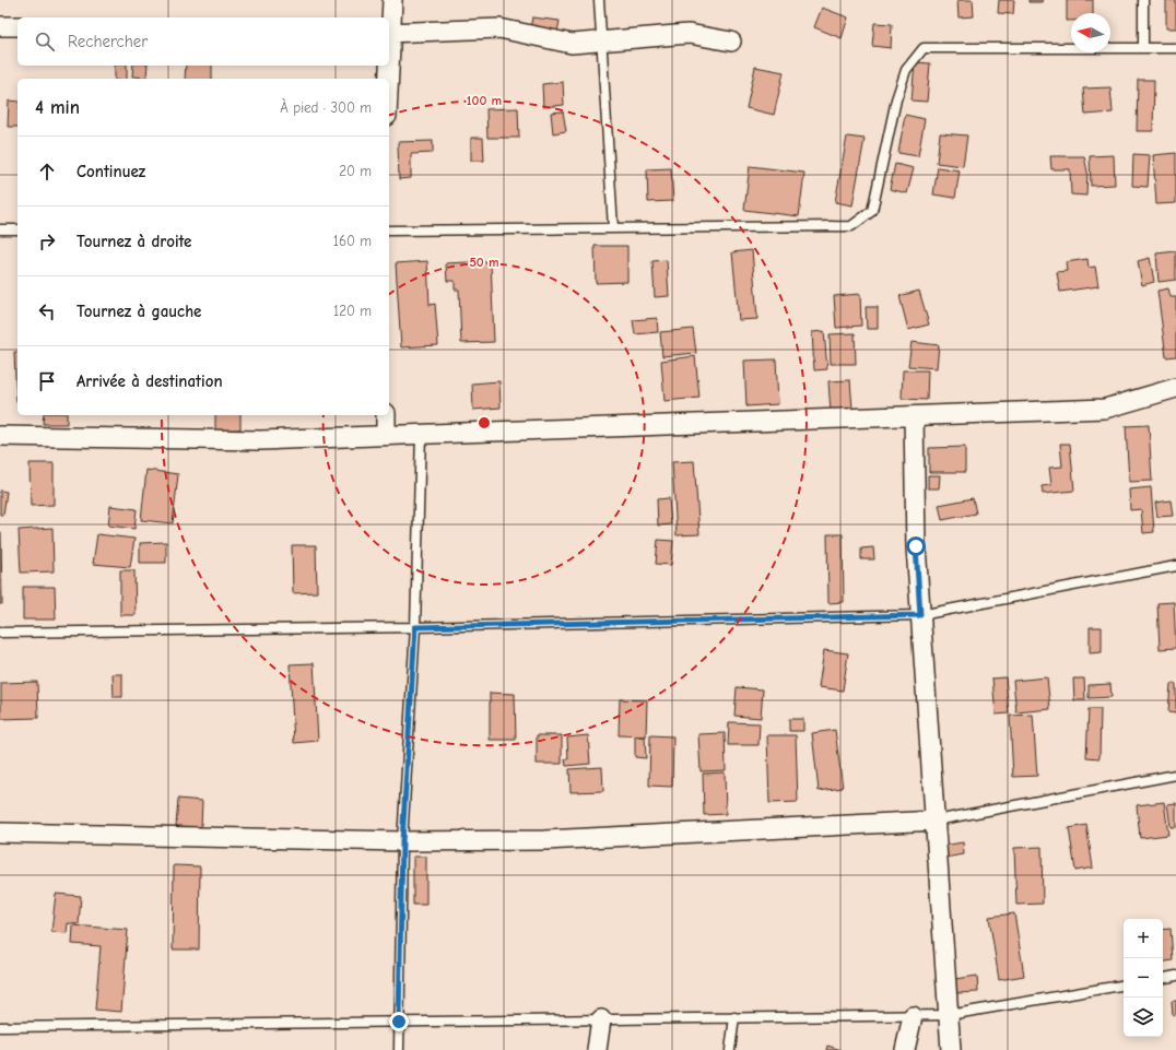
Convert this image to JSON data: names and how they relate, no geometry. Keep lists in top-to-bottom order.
{
  "north": "left",
  "page": {
    "search": "Rechercher",
    "heading": ["4 min", "À pied · 300 m"],
    "list": [
      ["Continuez", "20 m"],
      ["Tournez à droite", "160 m"],
      ["Tournez à gauche", "120 m"],
      "Arrivée à destination"
    ],
    "map_buttons": ["+", "−"]
  },
  "rings": ["100 m", "50 m"]
}
